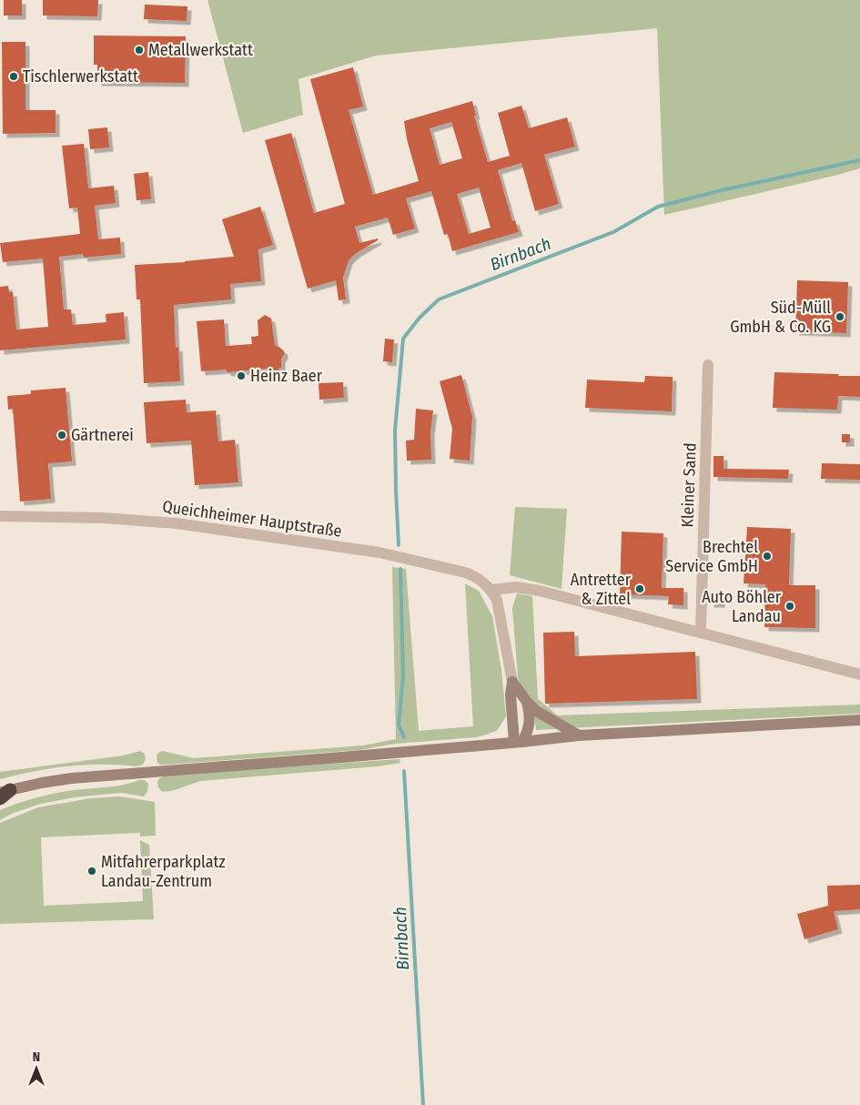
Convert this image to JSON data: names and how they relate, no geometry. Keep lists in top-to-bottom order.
{
  "streets": {
    "street": ["Kleiner Sand", "Queichheimer Hauptstraße"]
  },
  "water": ["Birnbach"],
  "places": [
    "Metallwerkstatt",
    "Tischlerwerkstatt",
    "Süd-Müll GmbH & Co. KG",
    "Heinz Baer",
    "Gärtnerei",
    "Brechtel Service GmbH",
    "Antretter & Zittel",
    "Auto Böhler Landau",
    "Mitfahrerparkplatz Landau-Zentrum"
  ],
  "north": "top"
}
